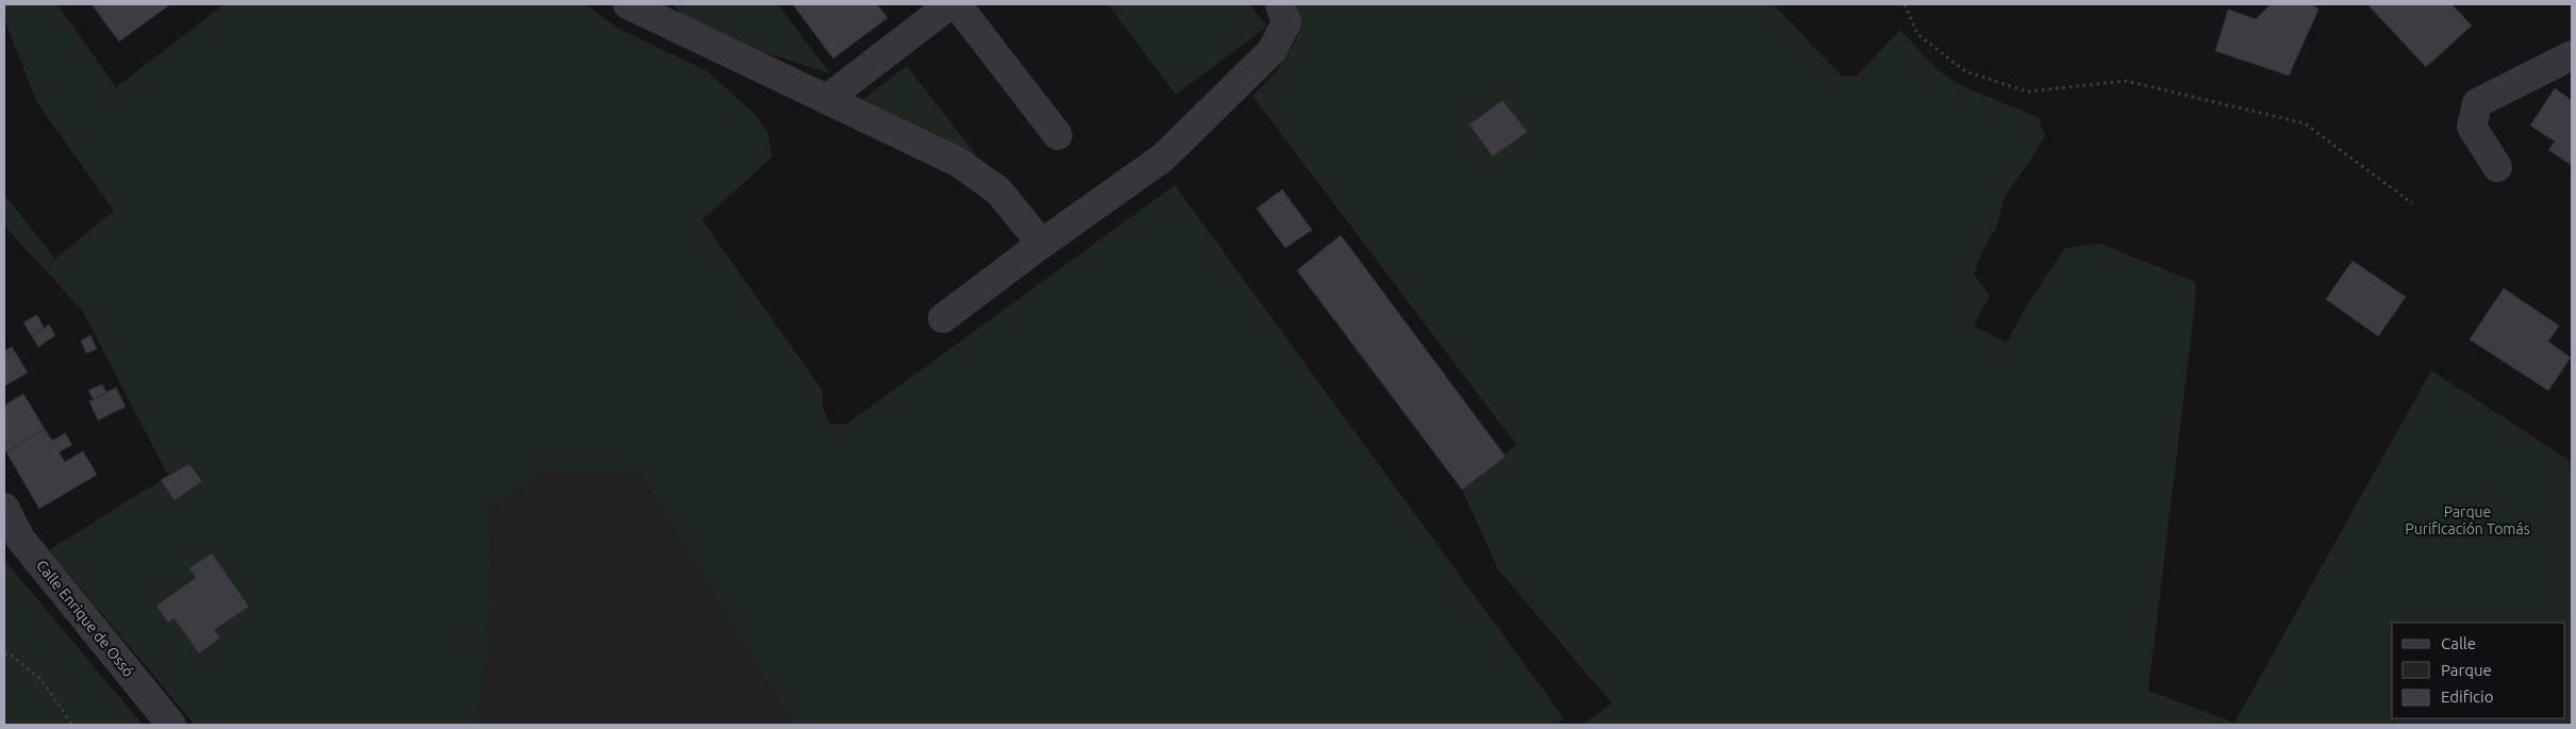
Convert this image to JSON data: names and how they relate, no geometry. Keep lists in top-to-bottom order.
{
  "streets": {
    "street": ["Calle Enrique de Ossó"]
  },
  "parks": ["Parque Purificación Tomás"],
  "legend": ["Calle", "Parque", "Edificio"]
}
